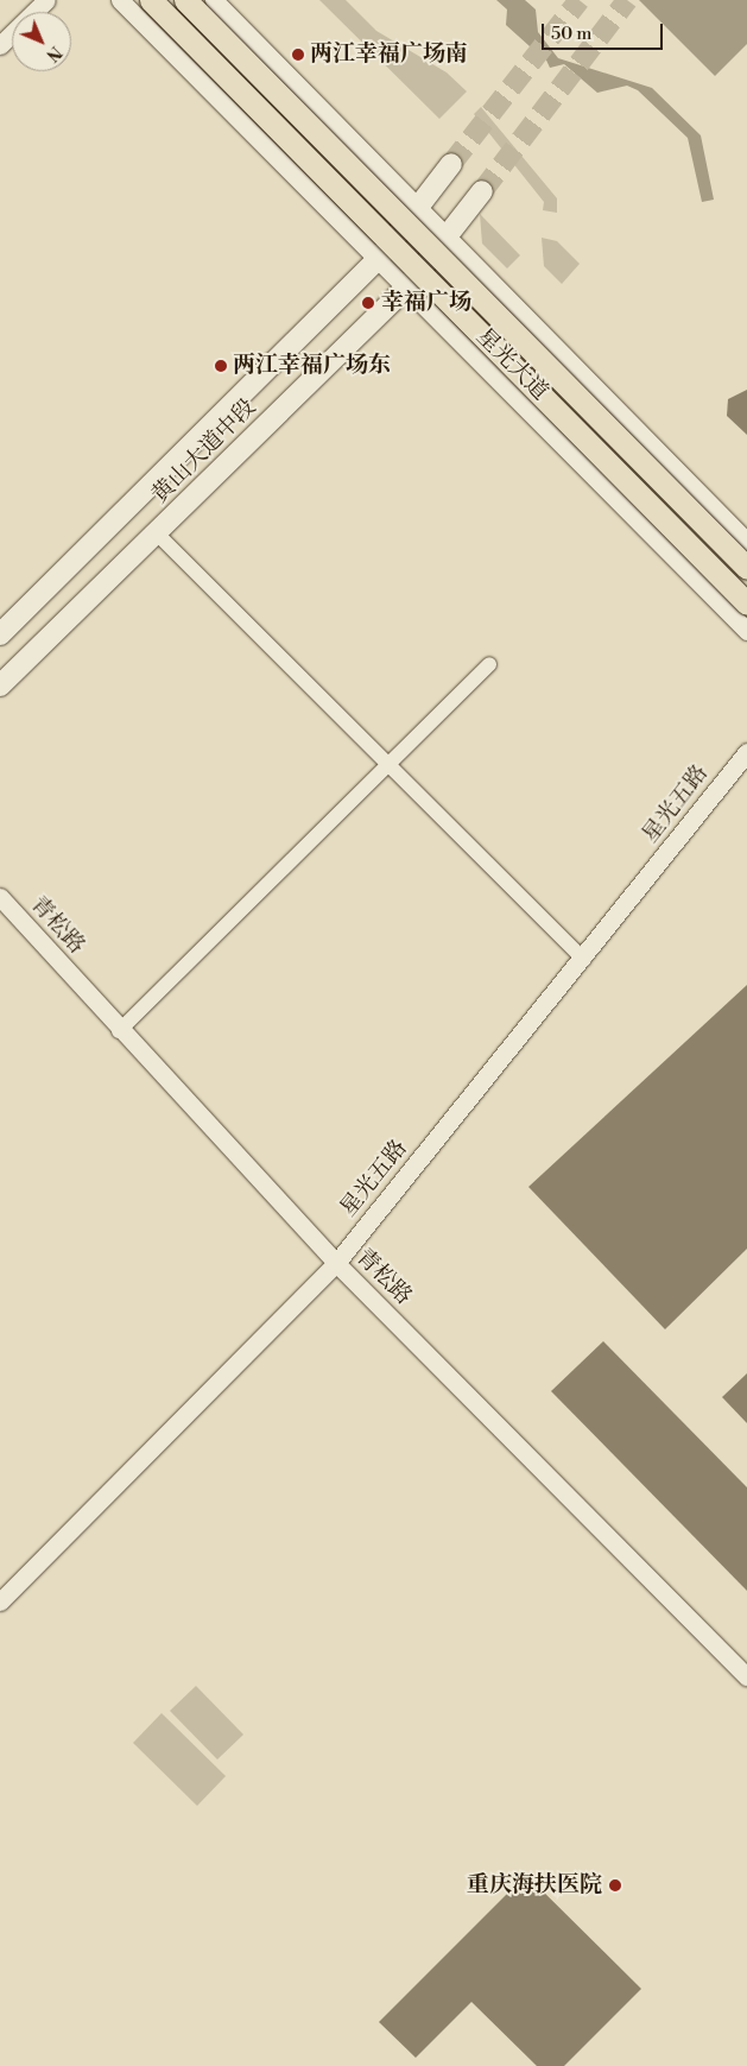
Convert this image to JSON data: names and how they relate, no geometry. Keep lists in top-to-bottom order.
{
  "streets": {
    "main road": ["星光大道", "黄山大道中段"],
    "street": ["星光五路", "青松路"]
  },
  "crossings": [
    ["星光五路", "青松路"]
  ],
  "places": [
    "两江幸福广场南",
    "幸福广场",
    "两江幸福广场东",
    "重庆海扶医院"
  ],
  "scale_bar": "50 m",
  "north": "bottom right"
}
